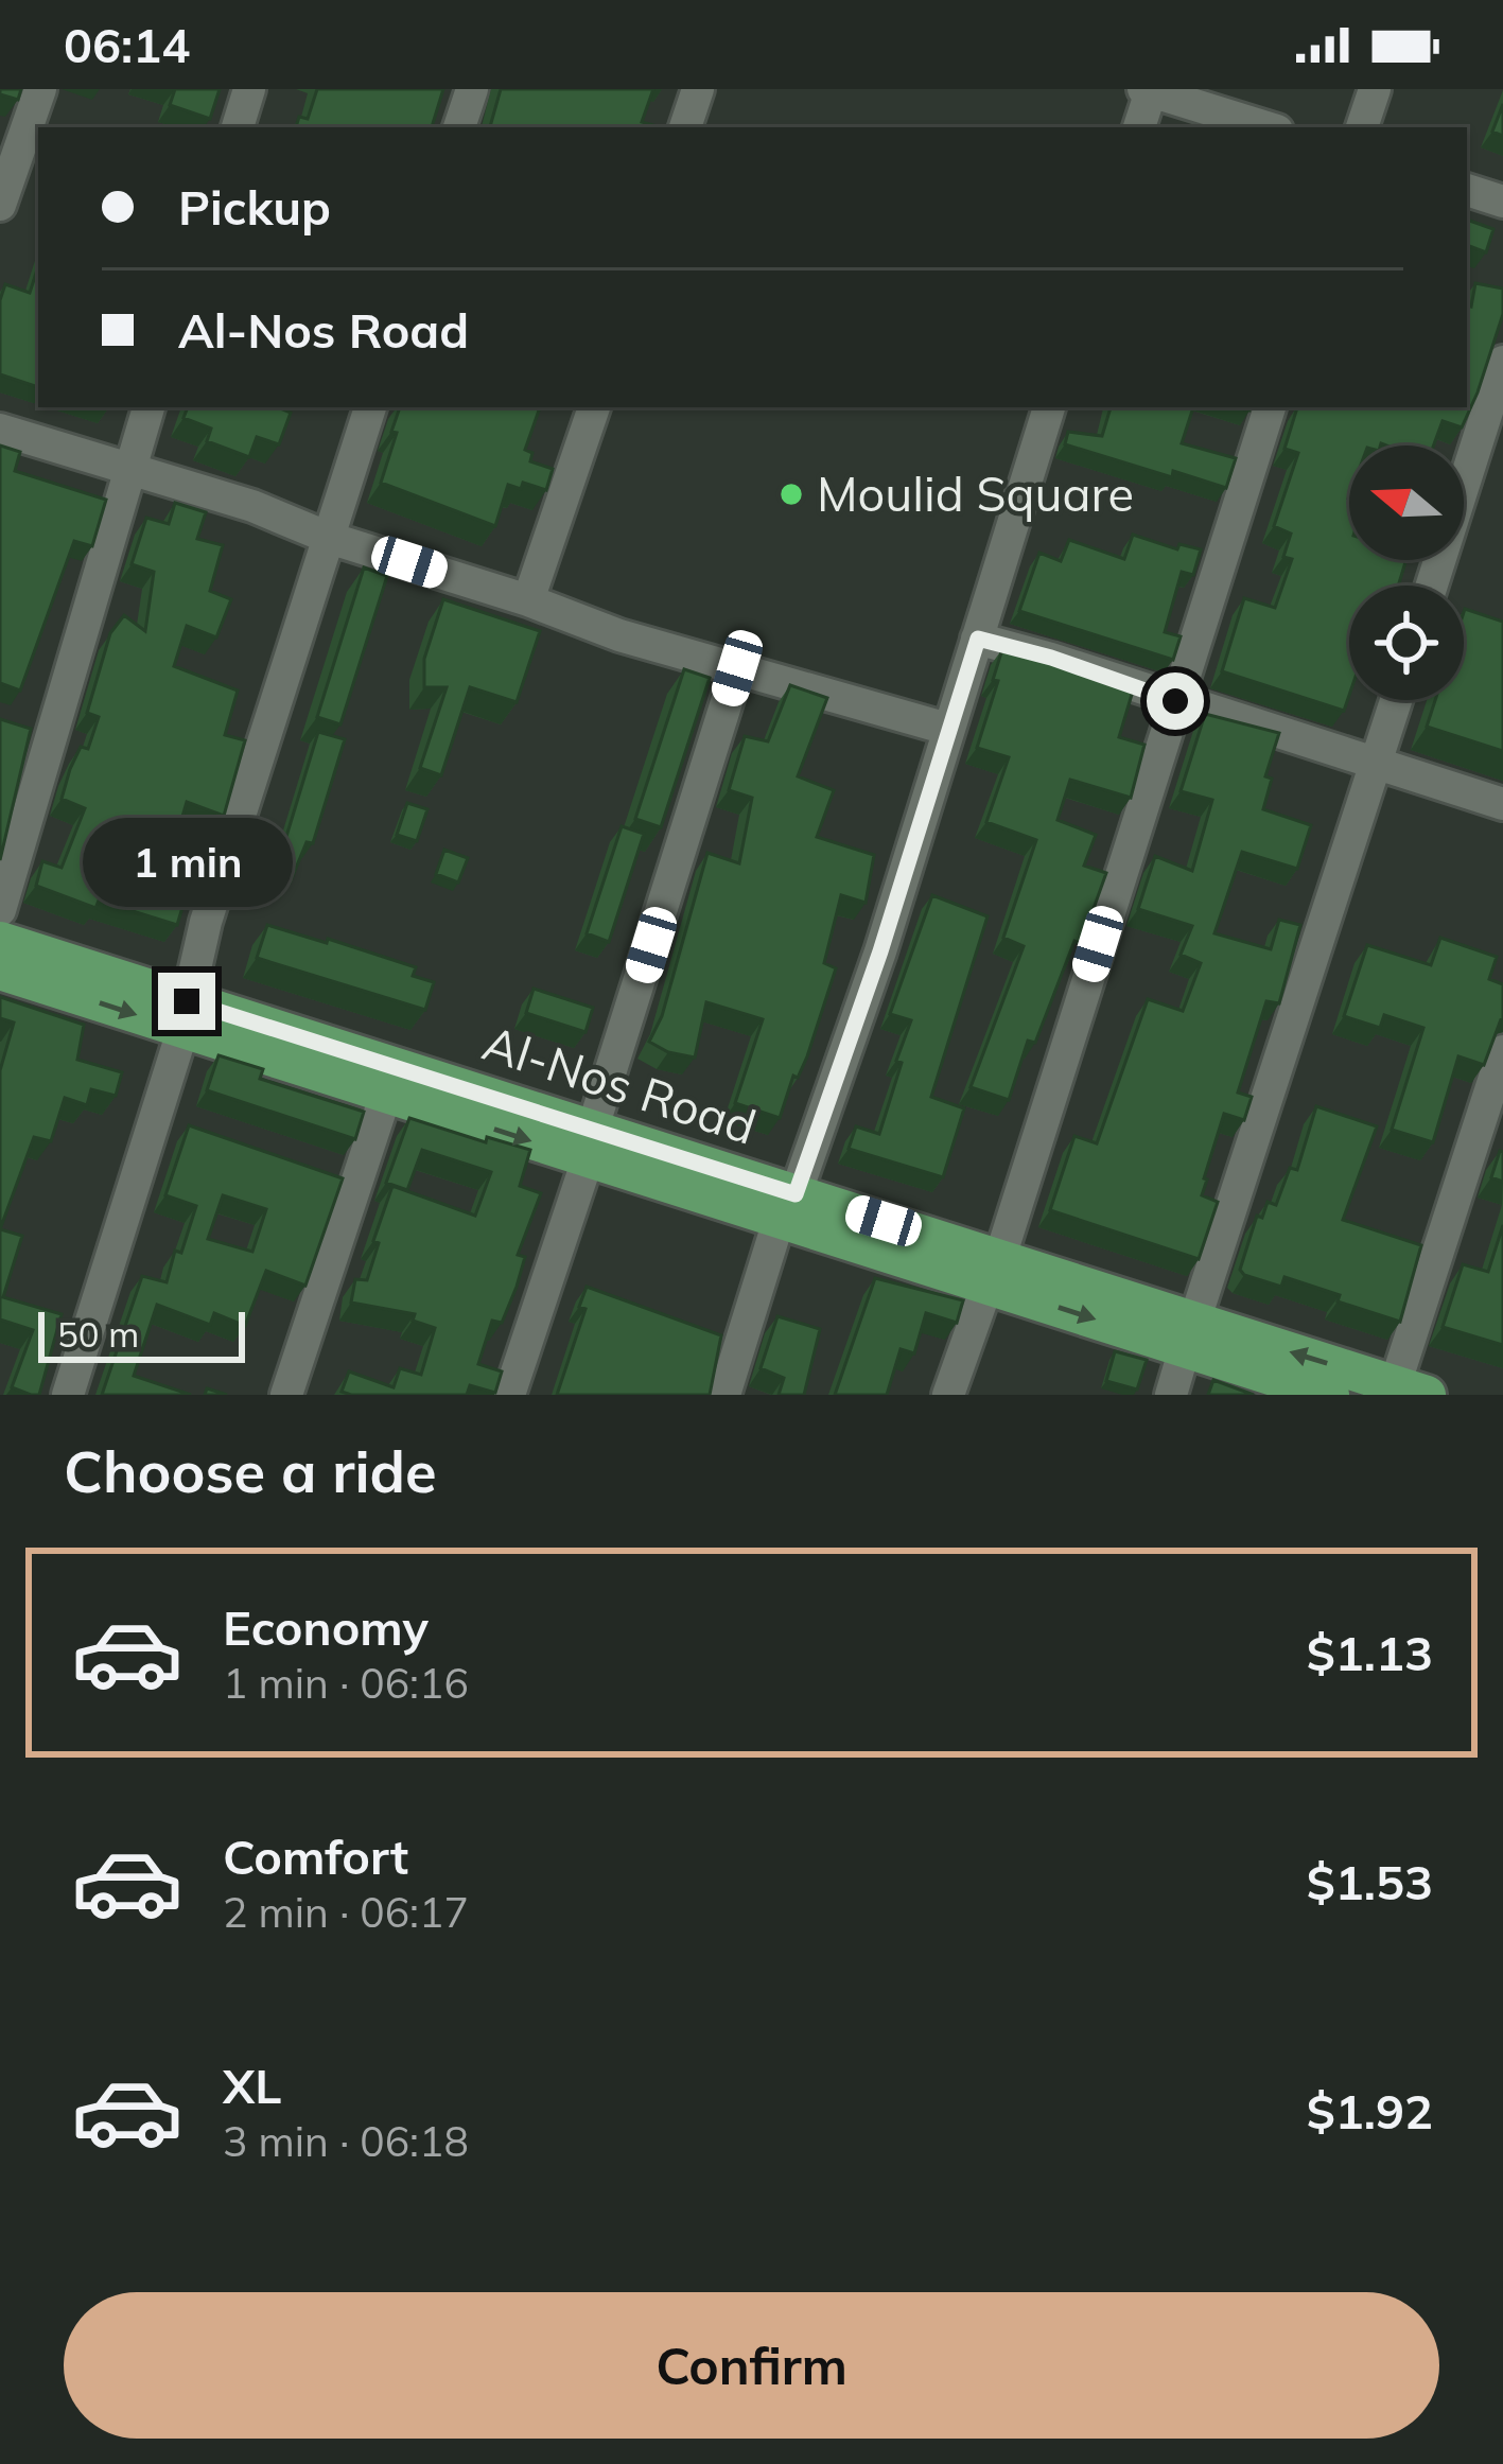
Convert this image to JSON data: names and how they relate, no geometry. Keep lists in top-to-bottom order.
{
  "streets": {
    "main road": ["Al-Nos Road"]
  },
  "places": ["Moulid Square"],
  "scale_bar": "50 m",
  "north": "left",
  "page": {
    "status": "06:14",
    "banner": ["Pickup", "Al-Nos Road"],
    "bubble": "1 min",
    "scale": "50 m",
    "heading": "Choose a ride",
    "list": [
      {
        "name": "Economy",
        "note": "1 min · 06:16",
        "value": "$1.13"
      },
      {
        "name": "Comfort",
        "note": "2 min · 06:17",
        "value": "$1.53"
      },
      {
        "name": "XL",
        "note": "3 min · 06:18",
        "value": "$1.92"
      }
    ],
    "buttons": "Confirm"
  }
}
